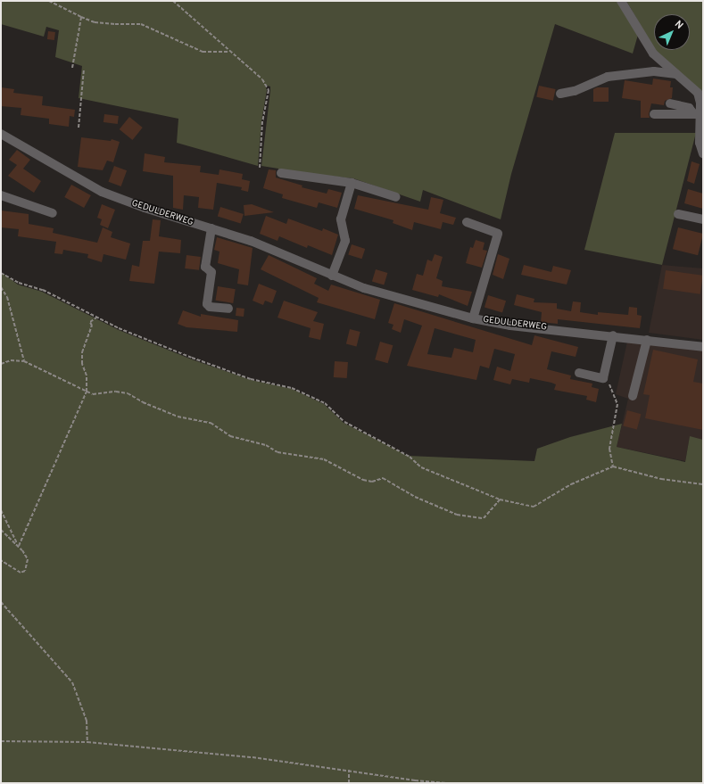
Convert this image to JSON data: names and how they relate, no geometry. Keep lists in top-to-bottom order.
{
  "streets": {
    "street": ["GEDULDERWEG"]
  },
  "north": "top right"
}
